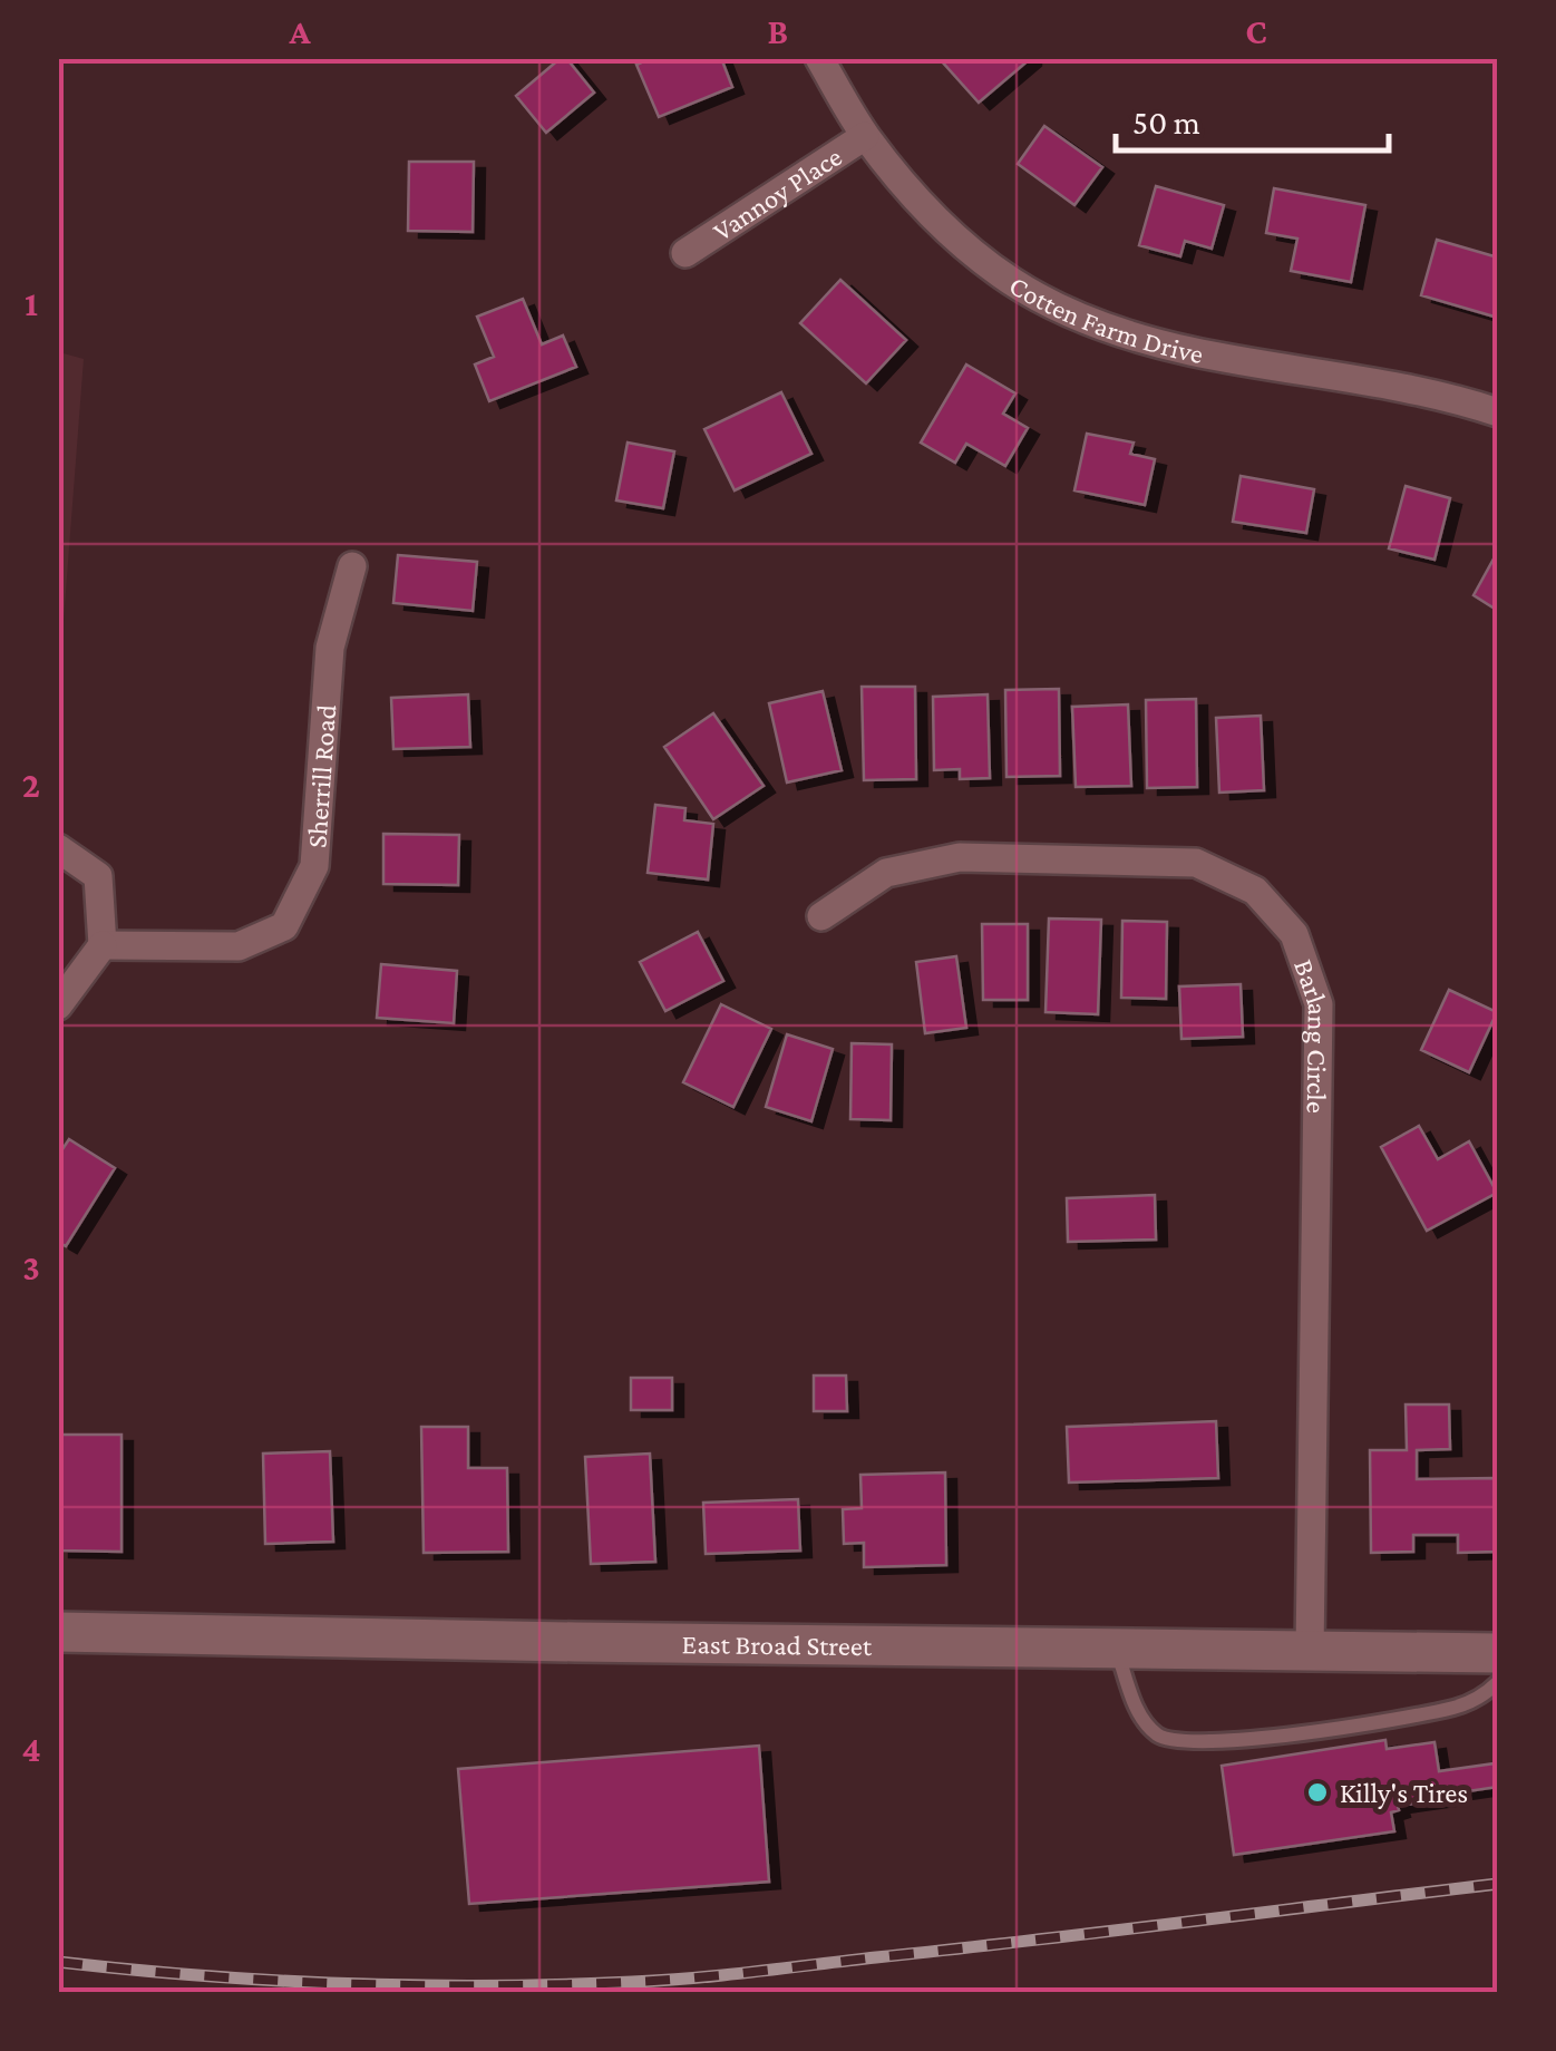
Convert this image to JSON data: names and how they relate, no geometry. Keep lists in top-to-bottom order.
{
  "streets": {
    "main road": ["East Broad Street"],
    "street": [
      "Vannoy Place",
      "Cotten Farm Drive",
      "Sherrill Road",
      "Barlang Circle"
    ]
  },
  "crossings": [
    ["Vannoy Place", "Cotten Farm Drive"],
    ["Barlang Circle", "East Broad Street"]
  ],
  "places": ["Killy's Tires"],
  "scale_bar": "50 m",
  "grid": {
    "columns": ["A", "B", "C"],
    "rows": [
      "1",
      "2",
      "3",
      "4"
    ]
  }
}
